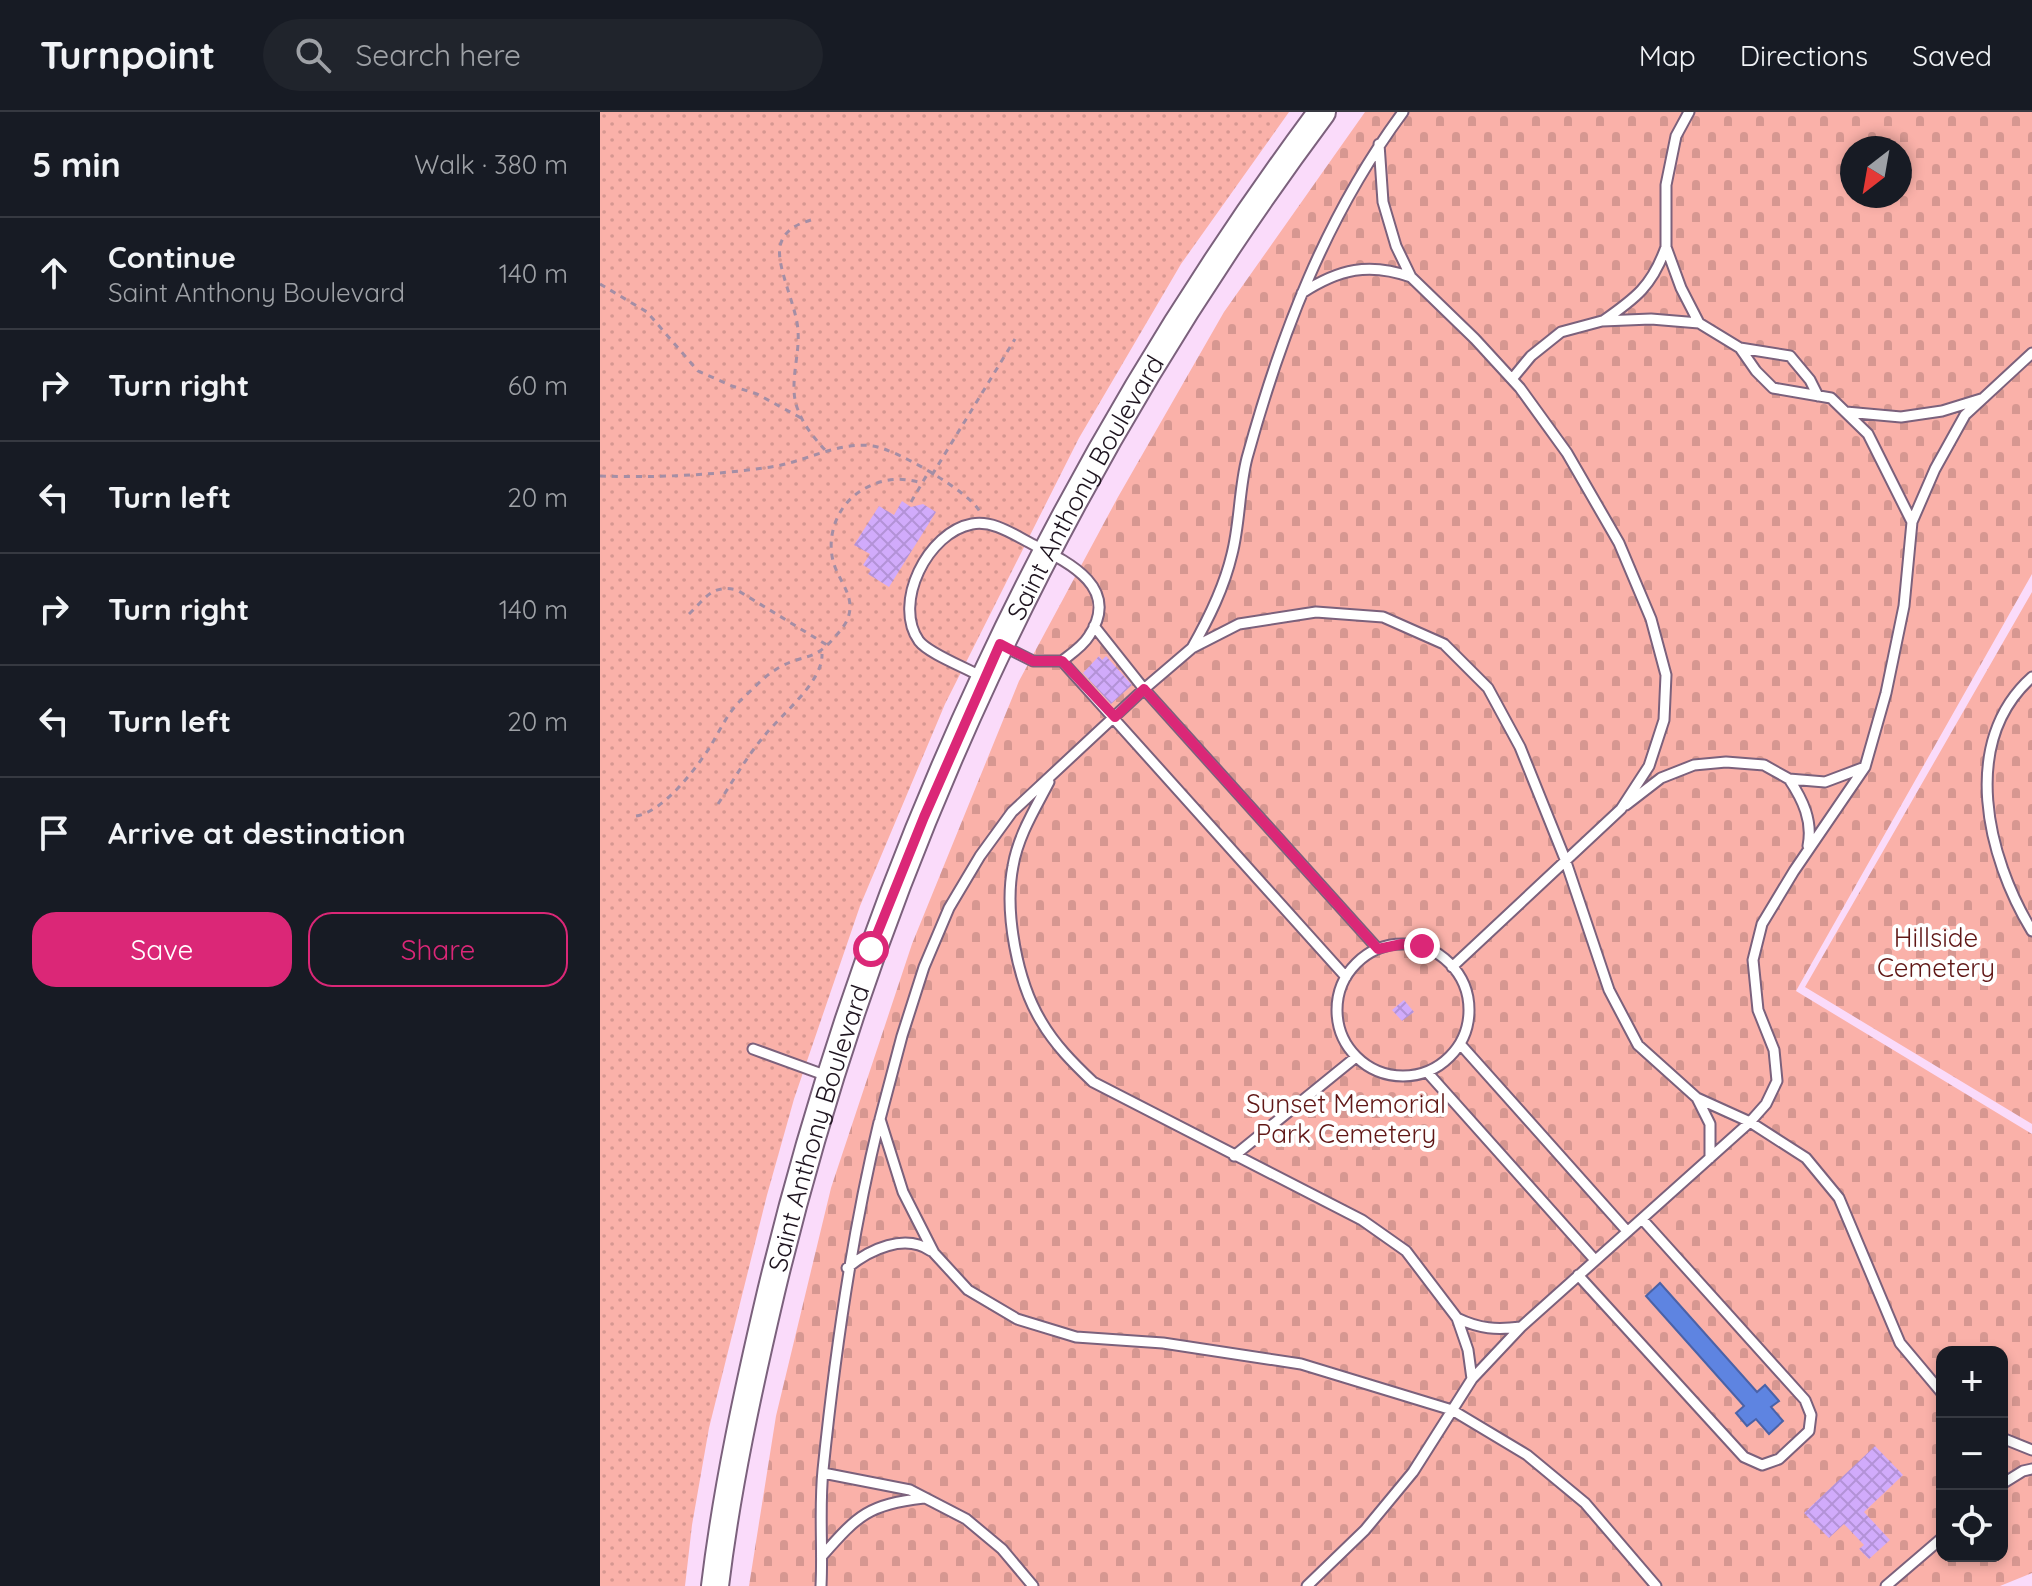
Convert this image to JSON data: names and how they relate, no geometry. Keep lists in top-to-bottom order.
{
  "streets": {
    "street": ["Saint Anthony Boulevard"]
  },
  "parks": ["Hillside Cemetery", "Sunset Memorial Park Cemetery"],
  "north": "bottom left",
  "page": {
    "header": "Turnpoint",
    "search": "Search here",
    "nav": ["Map", "Directions", "Saved"],
    "heading": ["5 min", "Walk · 380 m"],
    "list": [
      ["Continue", "Saint Anthony Boulevard", "140 m"],
      ["Turn right", "60 m"],
      ["Turn left", "20 m"],
      ["Turn right", "140 m"],
      ["Turn left", "20 m"],
      "Arrive at destination"
    ],
    "buttons": ["Save", "Share"],
    "map_buttons": ["+", "−"]
  }
}
